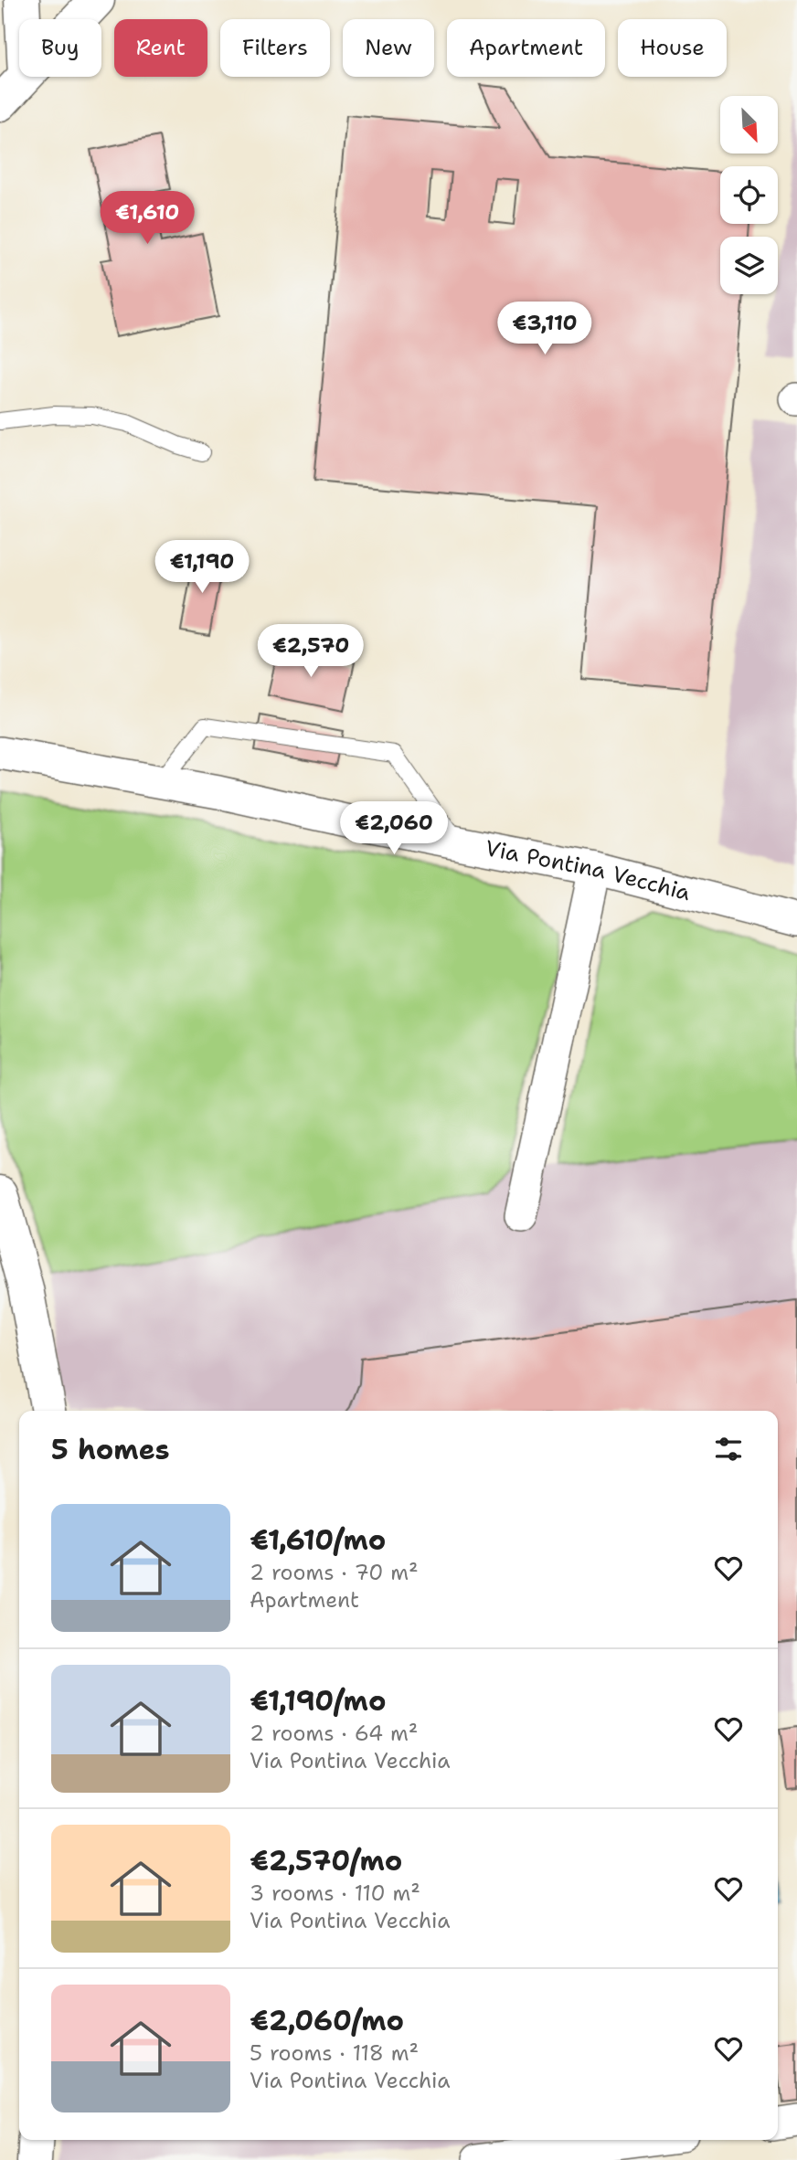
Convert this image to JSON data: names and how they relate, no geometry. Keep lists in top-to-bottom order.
{
  "streets": {
    "street": ["Via Pontina Vecchia"]
  },
  "north": "bottom right",
  "page": {
    "chip": [
      "Buy",
      "Rent",
      "Filters",
      "New",
      "Apartment",
      "House"
    ],
    "price": [
      "€1,610",
      "€3,110",
      "€1,190",
      "€2,570",
      "€2,060"
    ],
    "heading": "5 homes",
    "list": [
      {
        "name": "€1,610/mo",
        "note": "2 rooms · 70 m² · Apartment"
      },
      {
        "name": "€1,190/mo",
        "note": "2 rooms · 64 m² · Via Pontina Vecchia"
      },
      {
        "name": "€2,570/mo",
        "note": "3 rooms · 110 m² · Via Pontina Vecchia"
      },
      {
        "name": "€2,060/mo",
        "note": "5 rooms · 118 m² · Via Pontina Vecchia"
      }
    ]
  }
}
